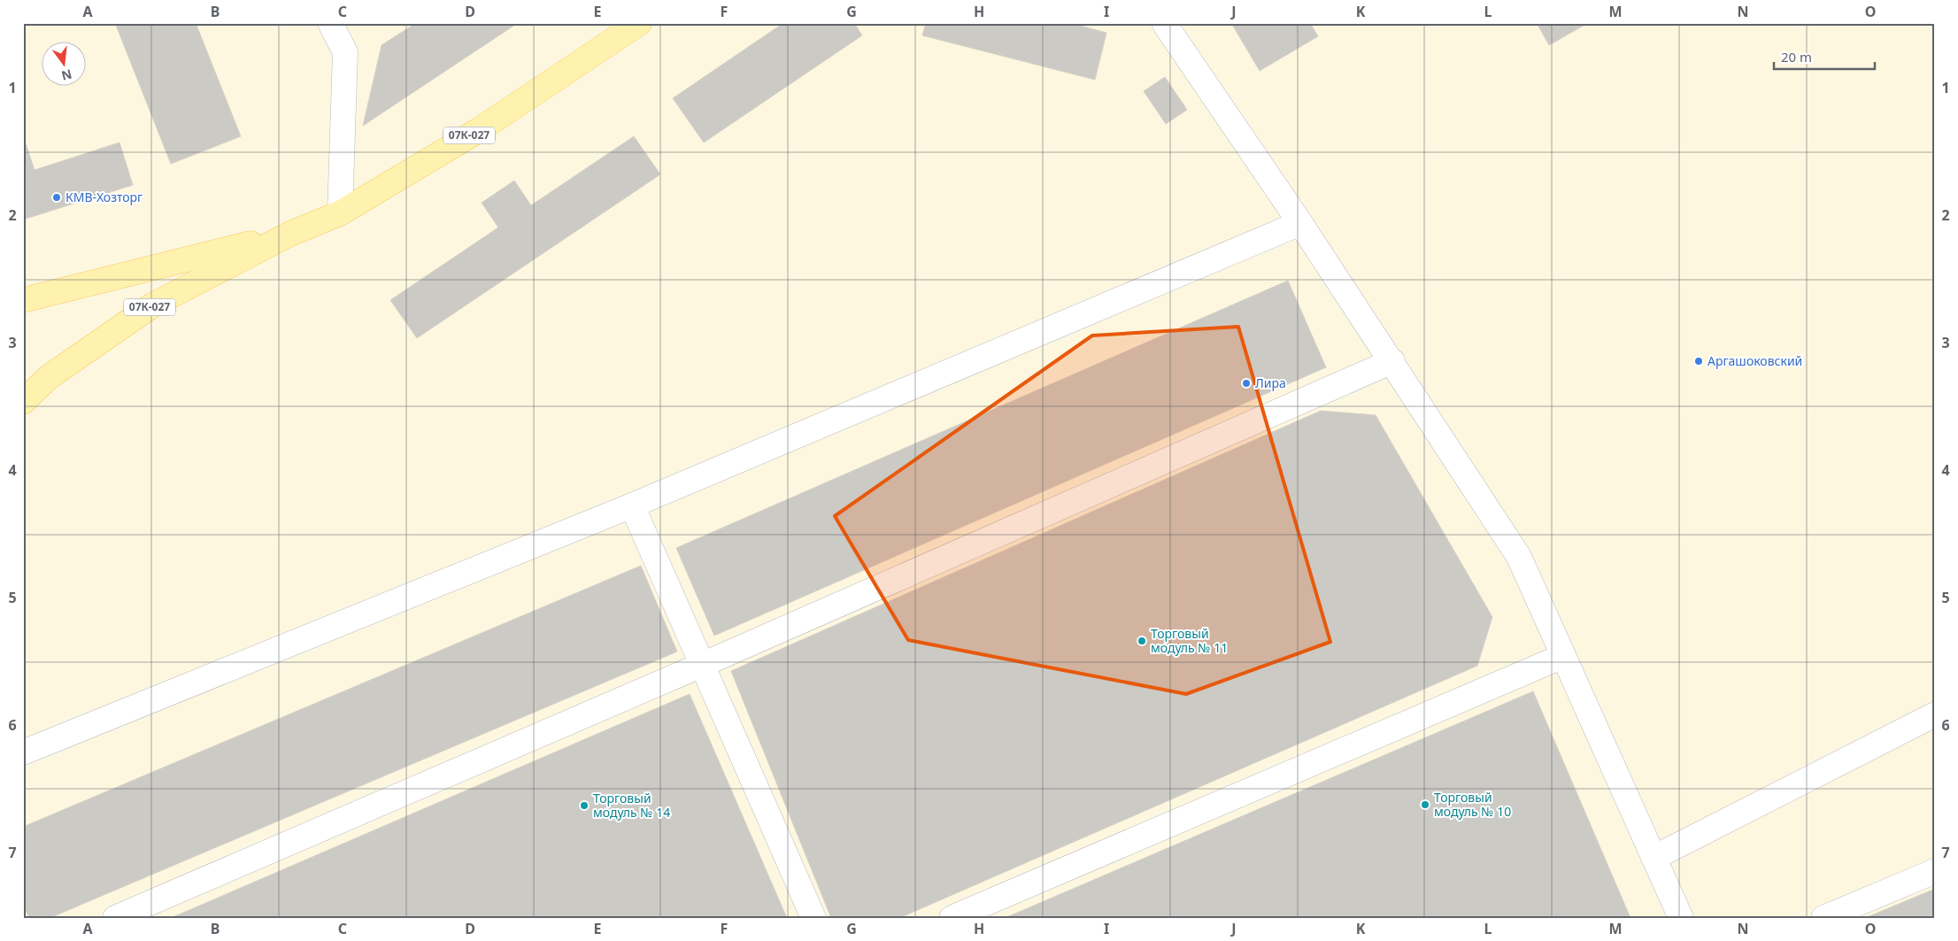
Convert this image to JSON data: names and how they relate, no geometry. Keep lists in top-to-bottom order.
{
  "streets": {
    "main road": ["07К-027"]
  },
  "places": [
    "КМВ-Хозторг",
    "Аргашоковский",
    "Лира",
    "Торговый модуль № 11",
    "Торговый модуль № 10",
    "Торговый модуль № 14"
  ],
  "scale_bar": "20 m",
  "north": "bottom",
  "grid": {
    "columns": [
      "A",
      "B",
      "C",
      "D",
      "E",
      "F",
      "G",
      "H",
      "I",
      "J",
      "K",
      "L",
      "M",
      "N",
      "O"
    ],
    "rows": [
      "1",
      "2",
      "3",
      "4",
      "5",
      "6",
      "7"
    ]
  }
}
